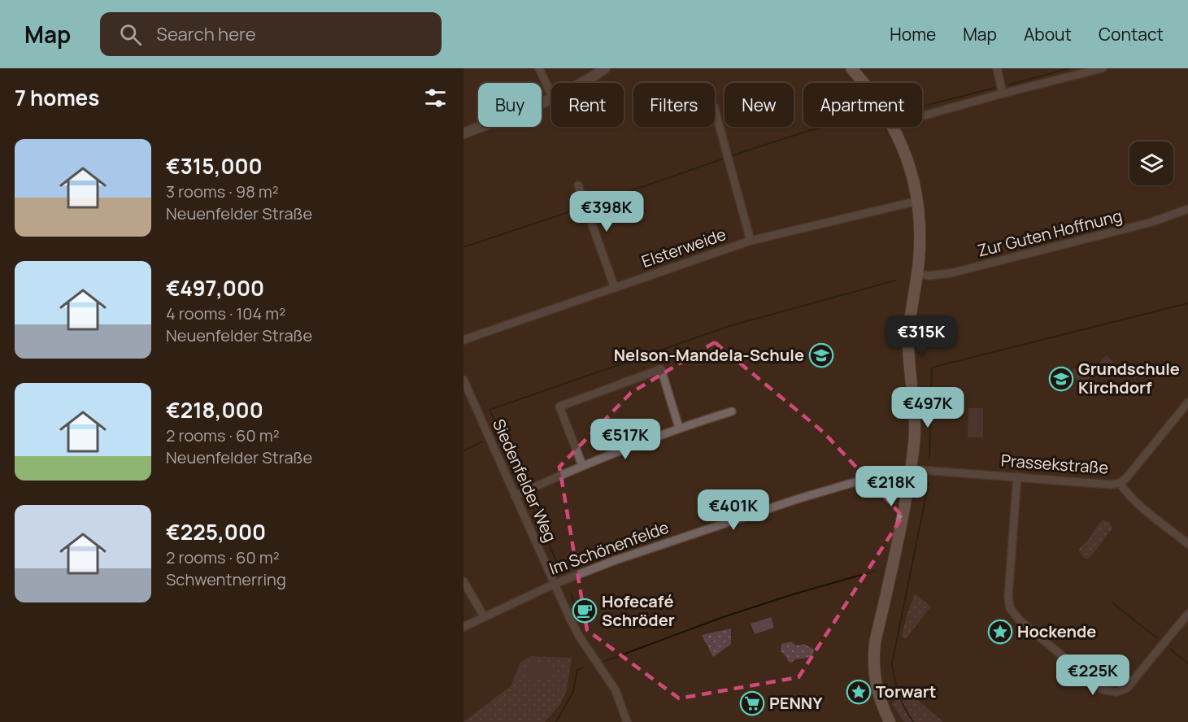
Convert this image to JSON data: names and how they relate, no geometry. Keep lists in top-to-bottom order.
{
  "streets": {
    "street": [
      "Zur Guten Hoffnung",
      "Elsterweide",
      "Prassekstraße",
      "Siedenfelder Weg",
      "Im Schönenfelde"
    ]
  },
  "crossings": [
    ["Prassekstraße", "Im Schönenfelde"],
    ["Siedenfelder Weg", "Im Schönenfelde"]
  ],
  "places": {
    "school or university": ["Nelson-Mandela-Schule", "Grundschule Kirchdorf"],
    "cafe": ["Hofecafé Schröder"],
    "place": ["Hockende", "Torwart"],
    "supermarket": ["PENNY"]
  },
  "page": {
    "header": "Map",
    "search": "Search here",
    "nav": [
      "Home",
      "Map",
      "About",
      "Contact"
    ],
    "heading": "7 homes",
    "chip": [
      "Buy",
      "Rent",
      "Filters",
      "New",
      "Apartment"
    ],
    "list": [
      {
        "name": "€315,000",
        "note": "3 rooms · 98 m² · Neuenfelder Straße"
      },
      {
        "name": "€497,000",
        "note": "4 rooms · 104 m² · Neuenfelder Straße"
      },
      {
        "name": "€218,000",
        "note": "2 rooms · 60 m² · Neuenfelder Straße"
      },
      {
        "name": "€225,000",
        "note": "2 rooms · 60 m² · Schwentnerring"
      }
    ],
    "price": [
      "€398K",
      "€315K",
      "€497K",
      "€517K",
      "€218K",
      "€401K",
      "€225K"
    ]
  }
}
